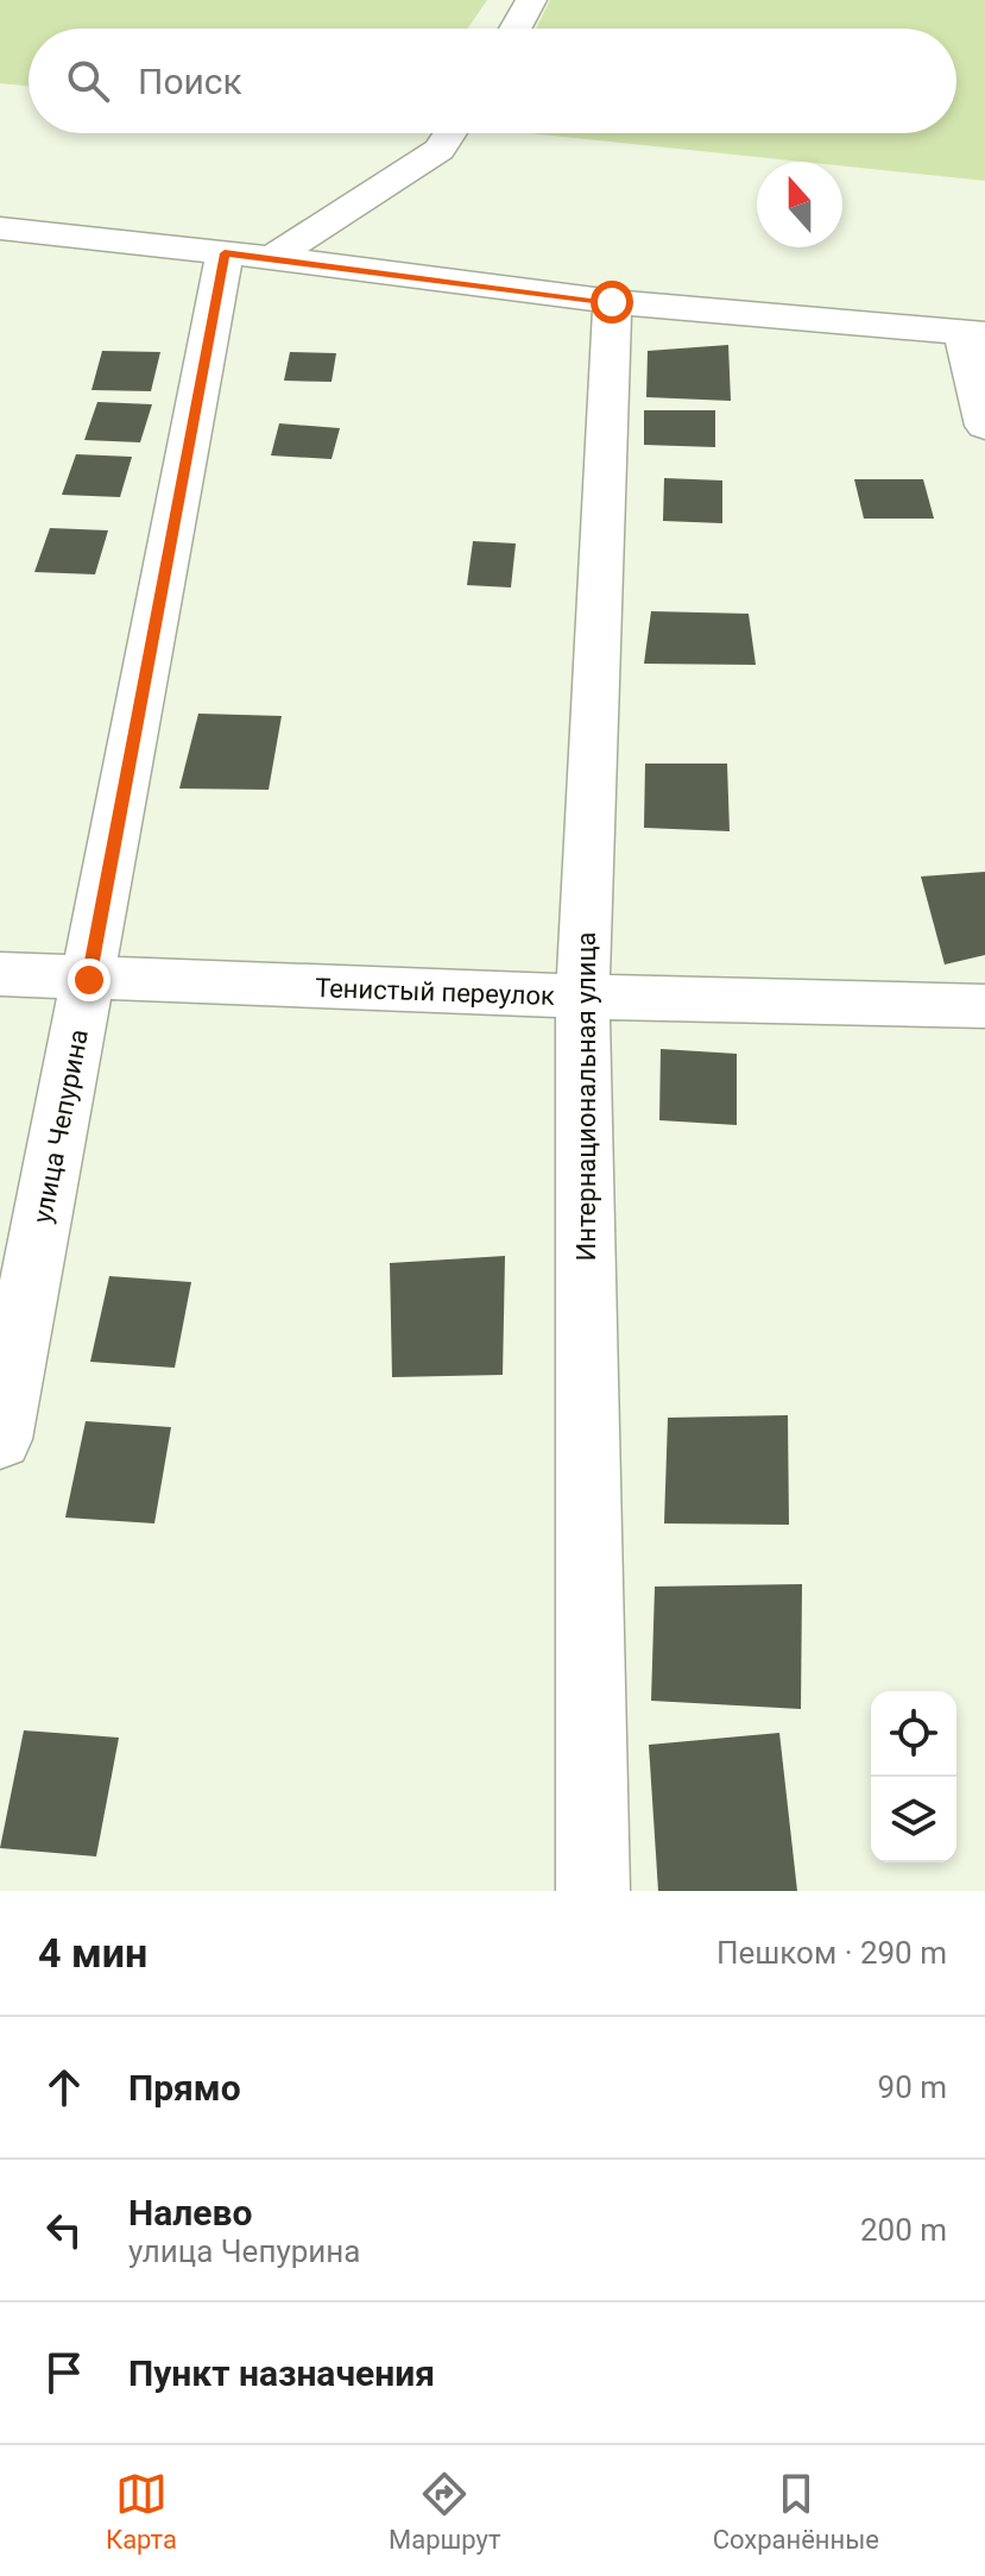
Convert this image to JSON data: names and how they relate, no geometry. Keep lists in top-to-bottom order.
{
  "streets": {
    "street": ["Тенистый переулок", "Интернациональная улица", "улица Чепурина"]
  },
  "crossings": [
    ["Тенистый переулок", "Интернациональная улица"],
    ["Тенистый переулок", "улица Чепурина"]
  ],
  "north": "top",
  "page": {
    "search": "Поиск",
    "heading": ["4 мин", "Пешком · 290 m"],
    "list": [
      ["Прямо", "90 m"],
      ["Налево", "улица Чепурина", "200 m"],
      "Пункт назначения"
    ],
    "nav": ["Карта", "Маршрут", "Сохранённые"]
  }
}
